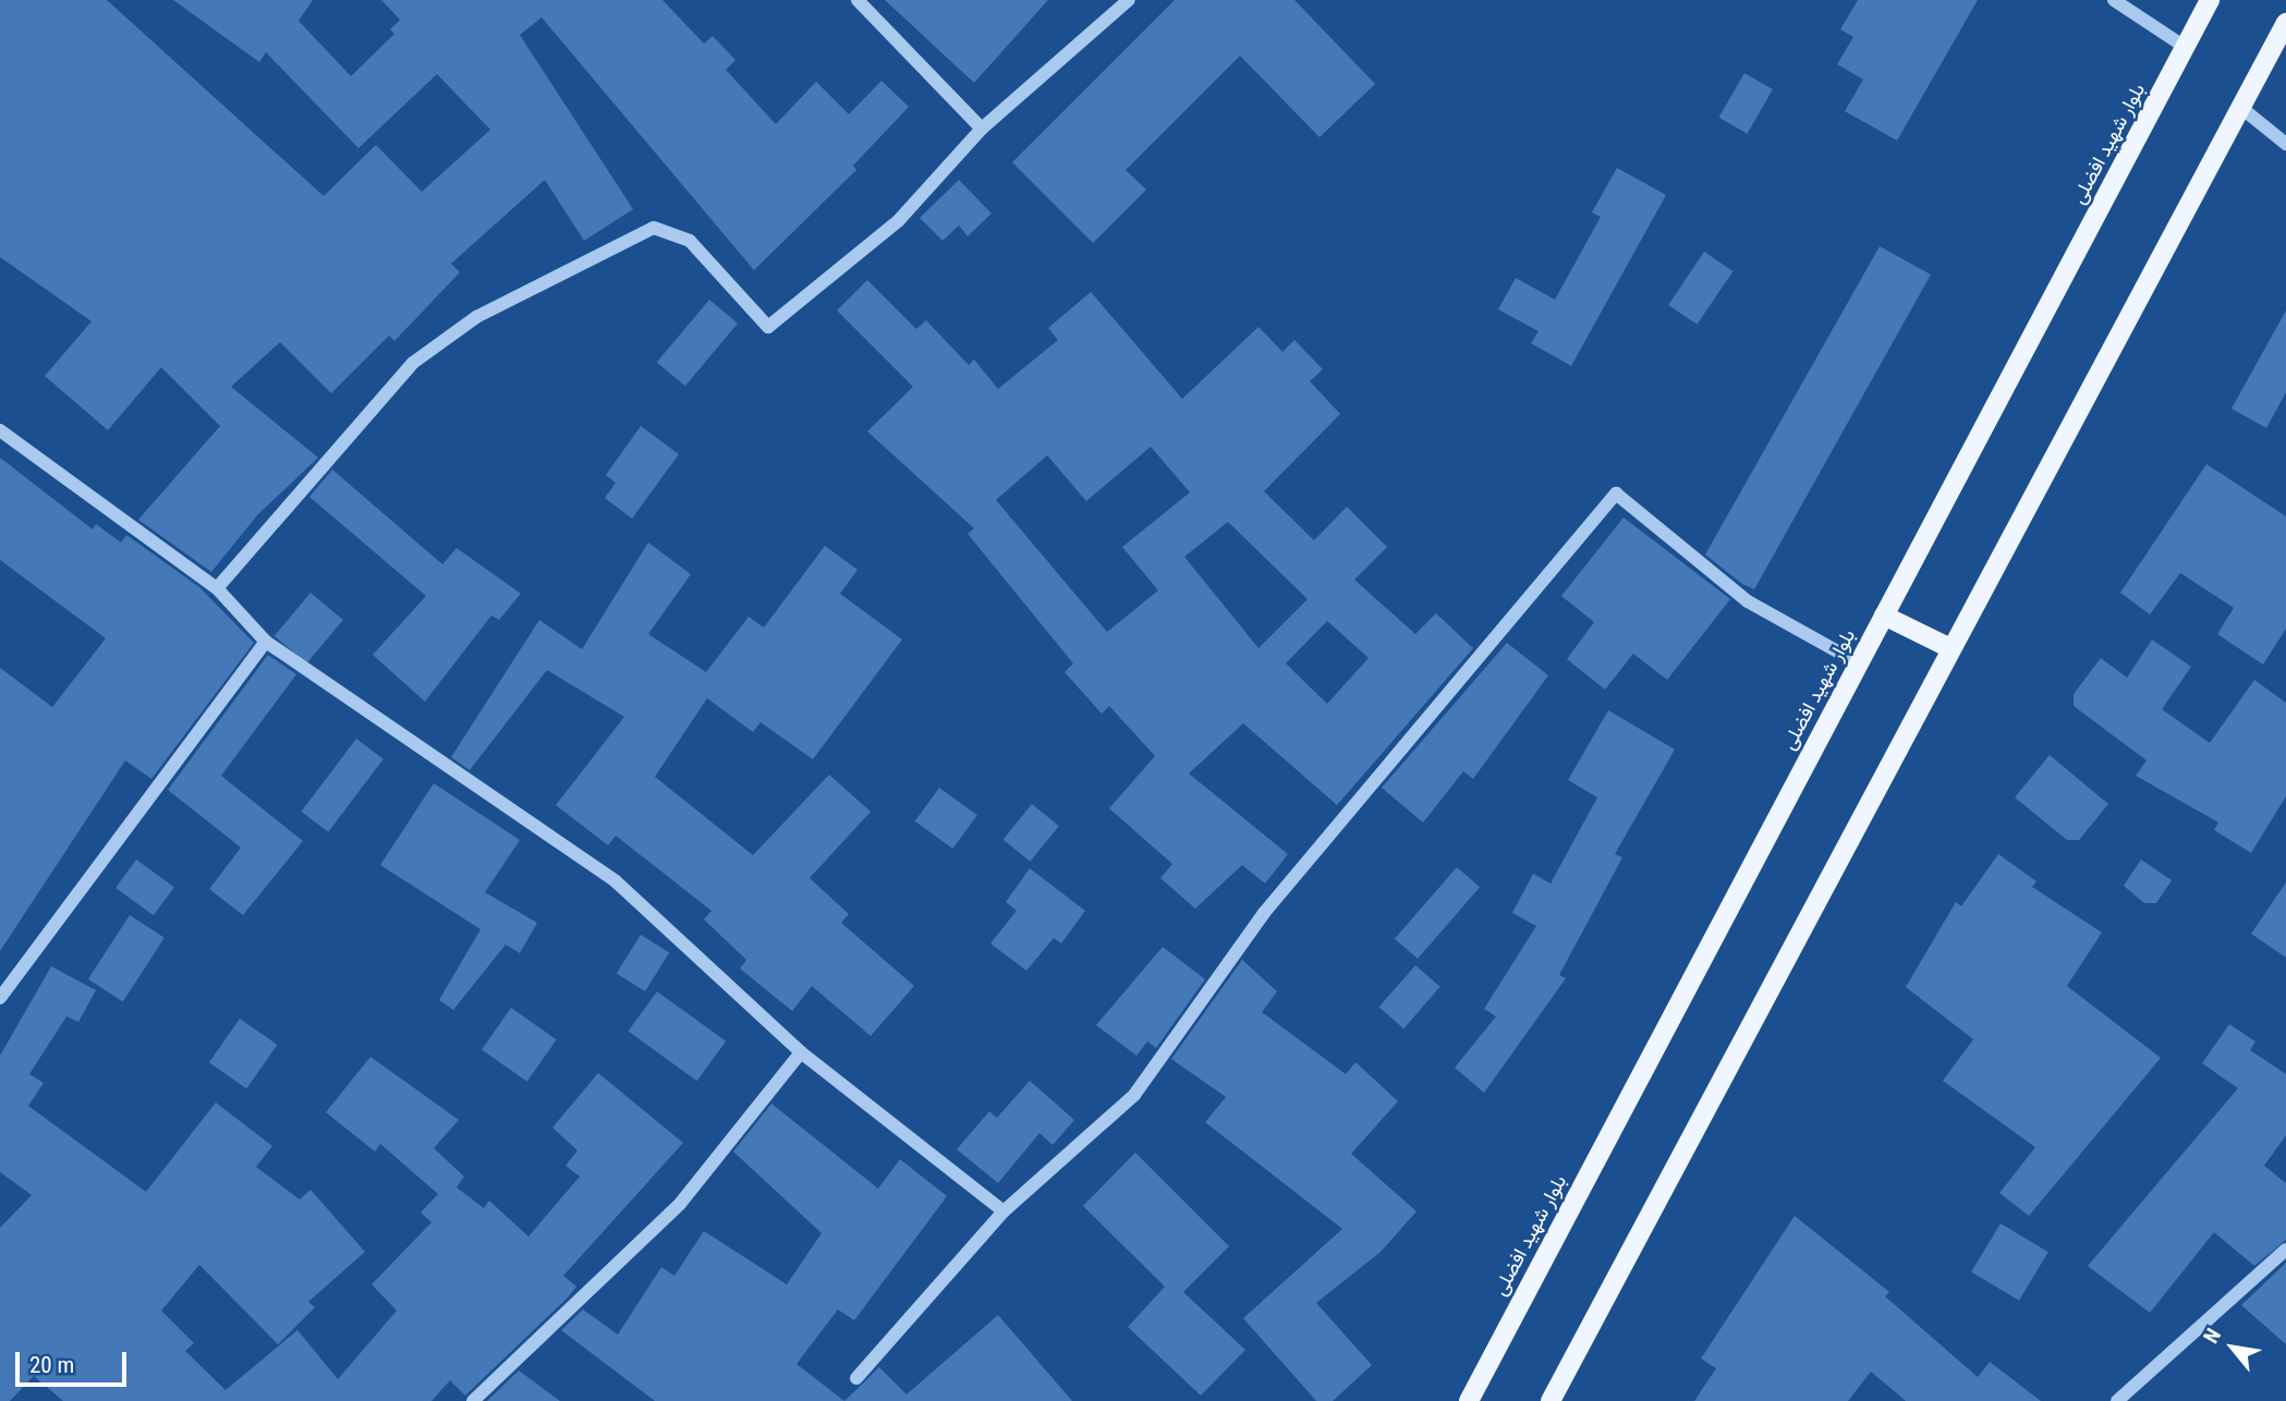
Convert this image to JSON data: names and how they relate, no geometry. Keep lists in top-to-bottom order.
{
  "streets": {
    "main road": ["بلوار شهید افضلی"]
  },
  "scale_bar": "20 m",
  "north": "top left"
}
